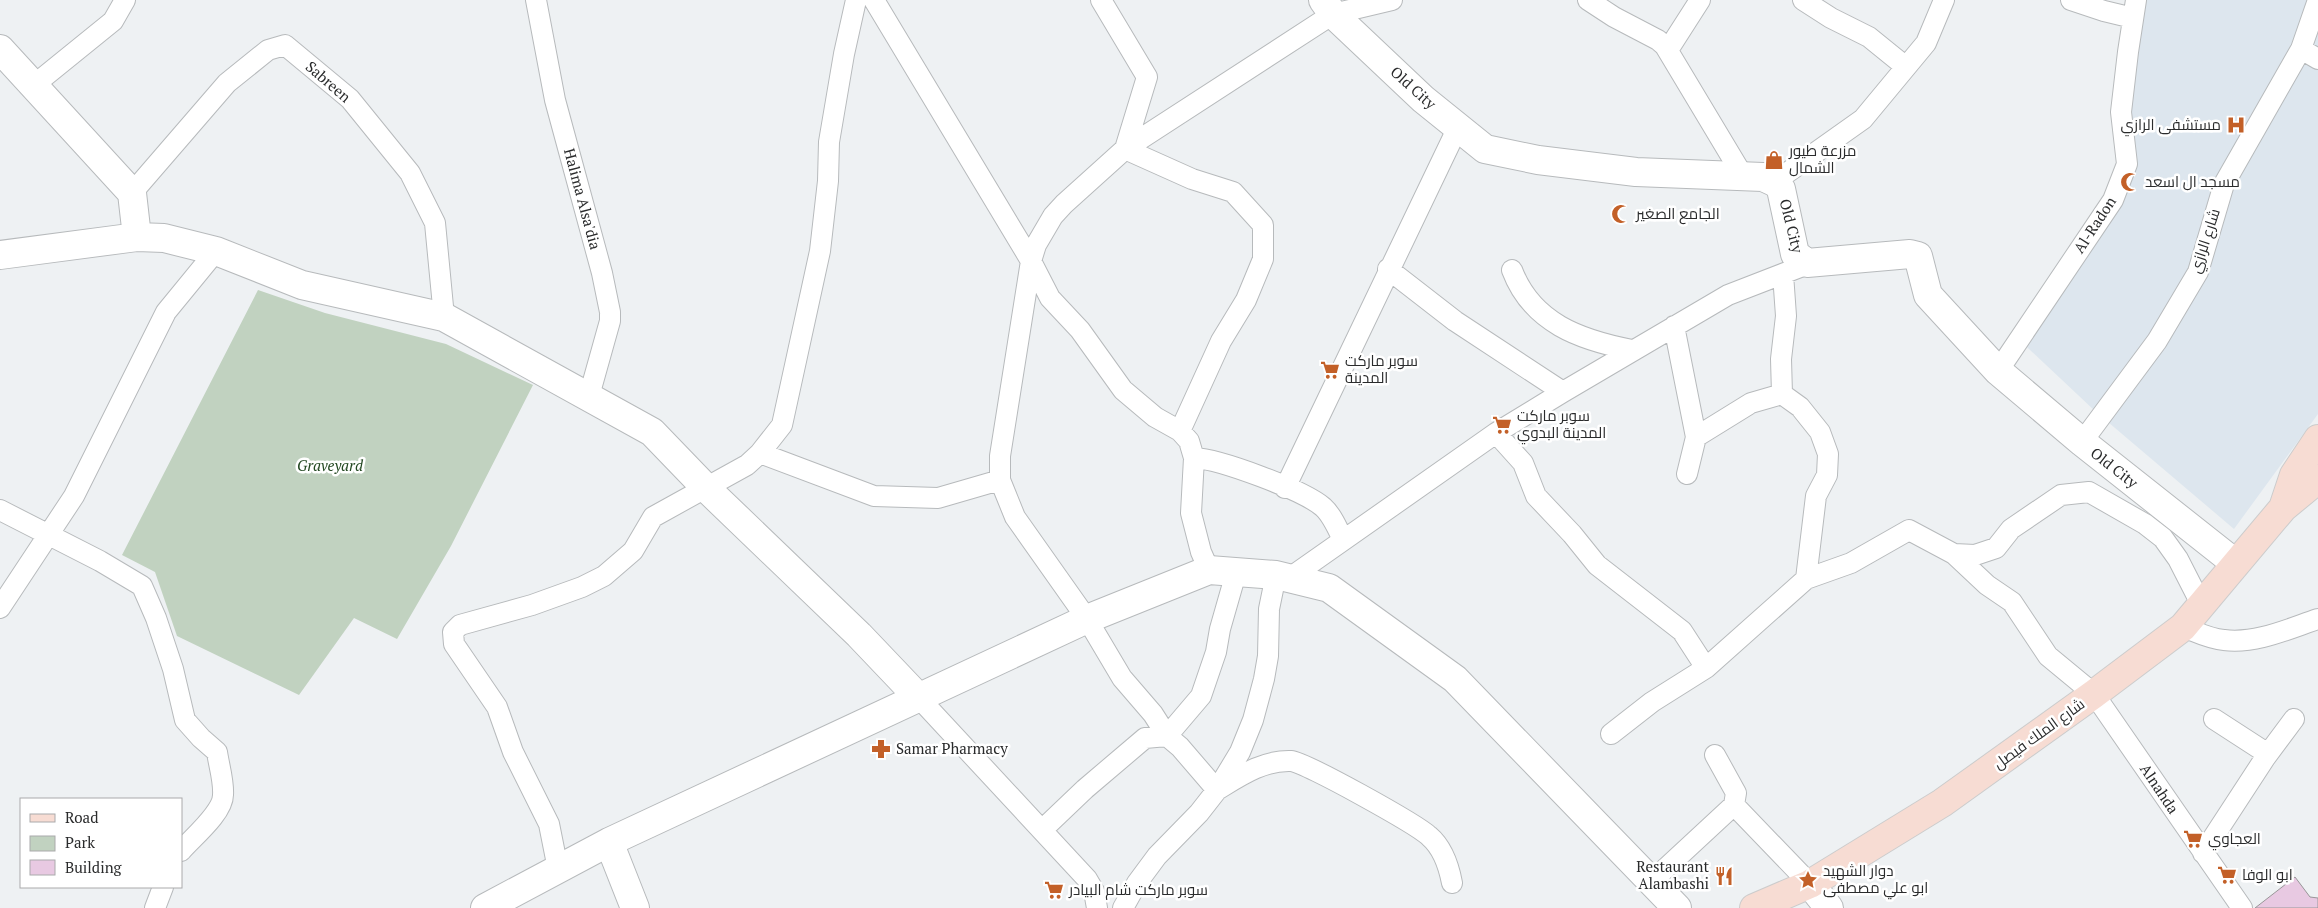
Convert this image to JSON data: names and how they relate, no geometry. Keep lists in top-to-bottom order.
{
  "streets": {
    "main road": ["شارع الملك فيصل"],
    "street": [
      "Sabreen",
      "Old City",
      "Halima Alsa'dia",
      "Al-Radon",
      "شارع الرازي",
      "Alnahda"
    ]
  },
  "crossings": [
    ["Old City", "Al-Radon"],
    ["Old City", "شارع الرازي"],
    ["Old City", "شارع الملك فيصل"],
    ["شارع الملك فيصل", "Alnahda"]
  ],
  "parks": ["Graveyard"],
  "places": {
    "hospital": ["مستشفى الرازي"],
    "shop": ["مزرعة طيور الشمال"],
    "mosque": ["مسجد ال اسعد", "الجامع الصغير"],
    "supermarket": [
      "سوبر ماركت المدينة",
      "سوبر ماركت المدينة البدوي",
      "العجاوي",
      "ابو الوفا",
      "سوبر ماركت شام البيادر"
    ],
    "pharmacy": ["Samar Pharmacy"],
    "restaurant": ["Restaurant Alambashi"],
    "place": ["دوار الشهيد ابو علي مصطفى"]
  },
  "legend": ["Road", "Park", "Building"]
}
